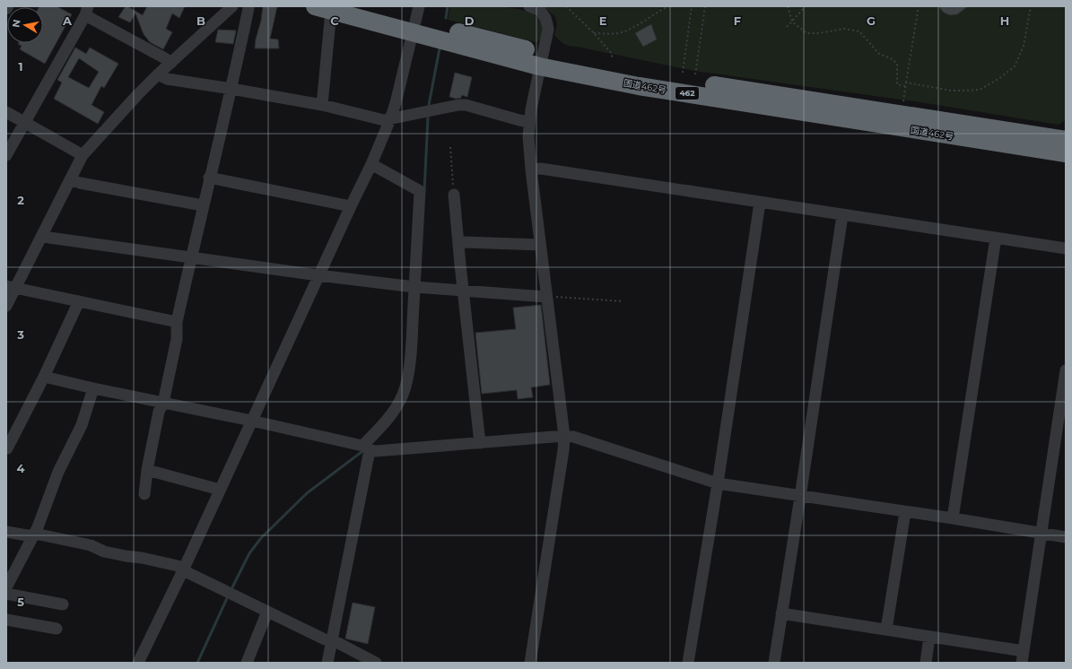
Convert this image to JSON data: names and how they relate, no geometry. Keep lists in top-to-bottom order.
{
  "streets": {
    "highway": ["国道462号", "462"]
  },
  "north": "left",
  "grid": {
    "columns": [
      "A",
      "B",
      "C",
      "D",
      "E",
      "F",
      "G",
      "H"
    ],
    "rows": [
      "1",
      "2",
      "3",
      "4",
      "5"
    ]
  }
}
